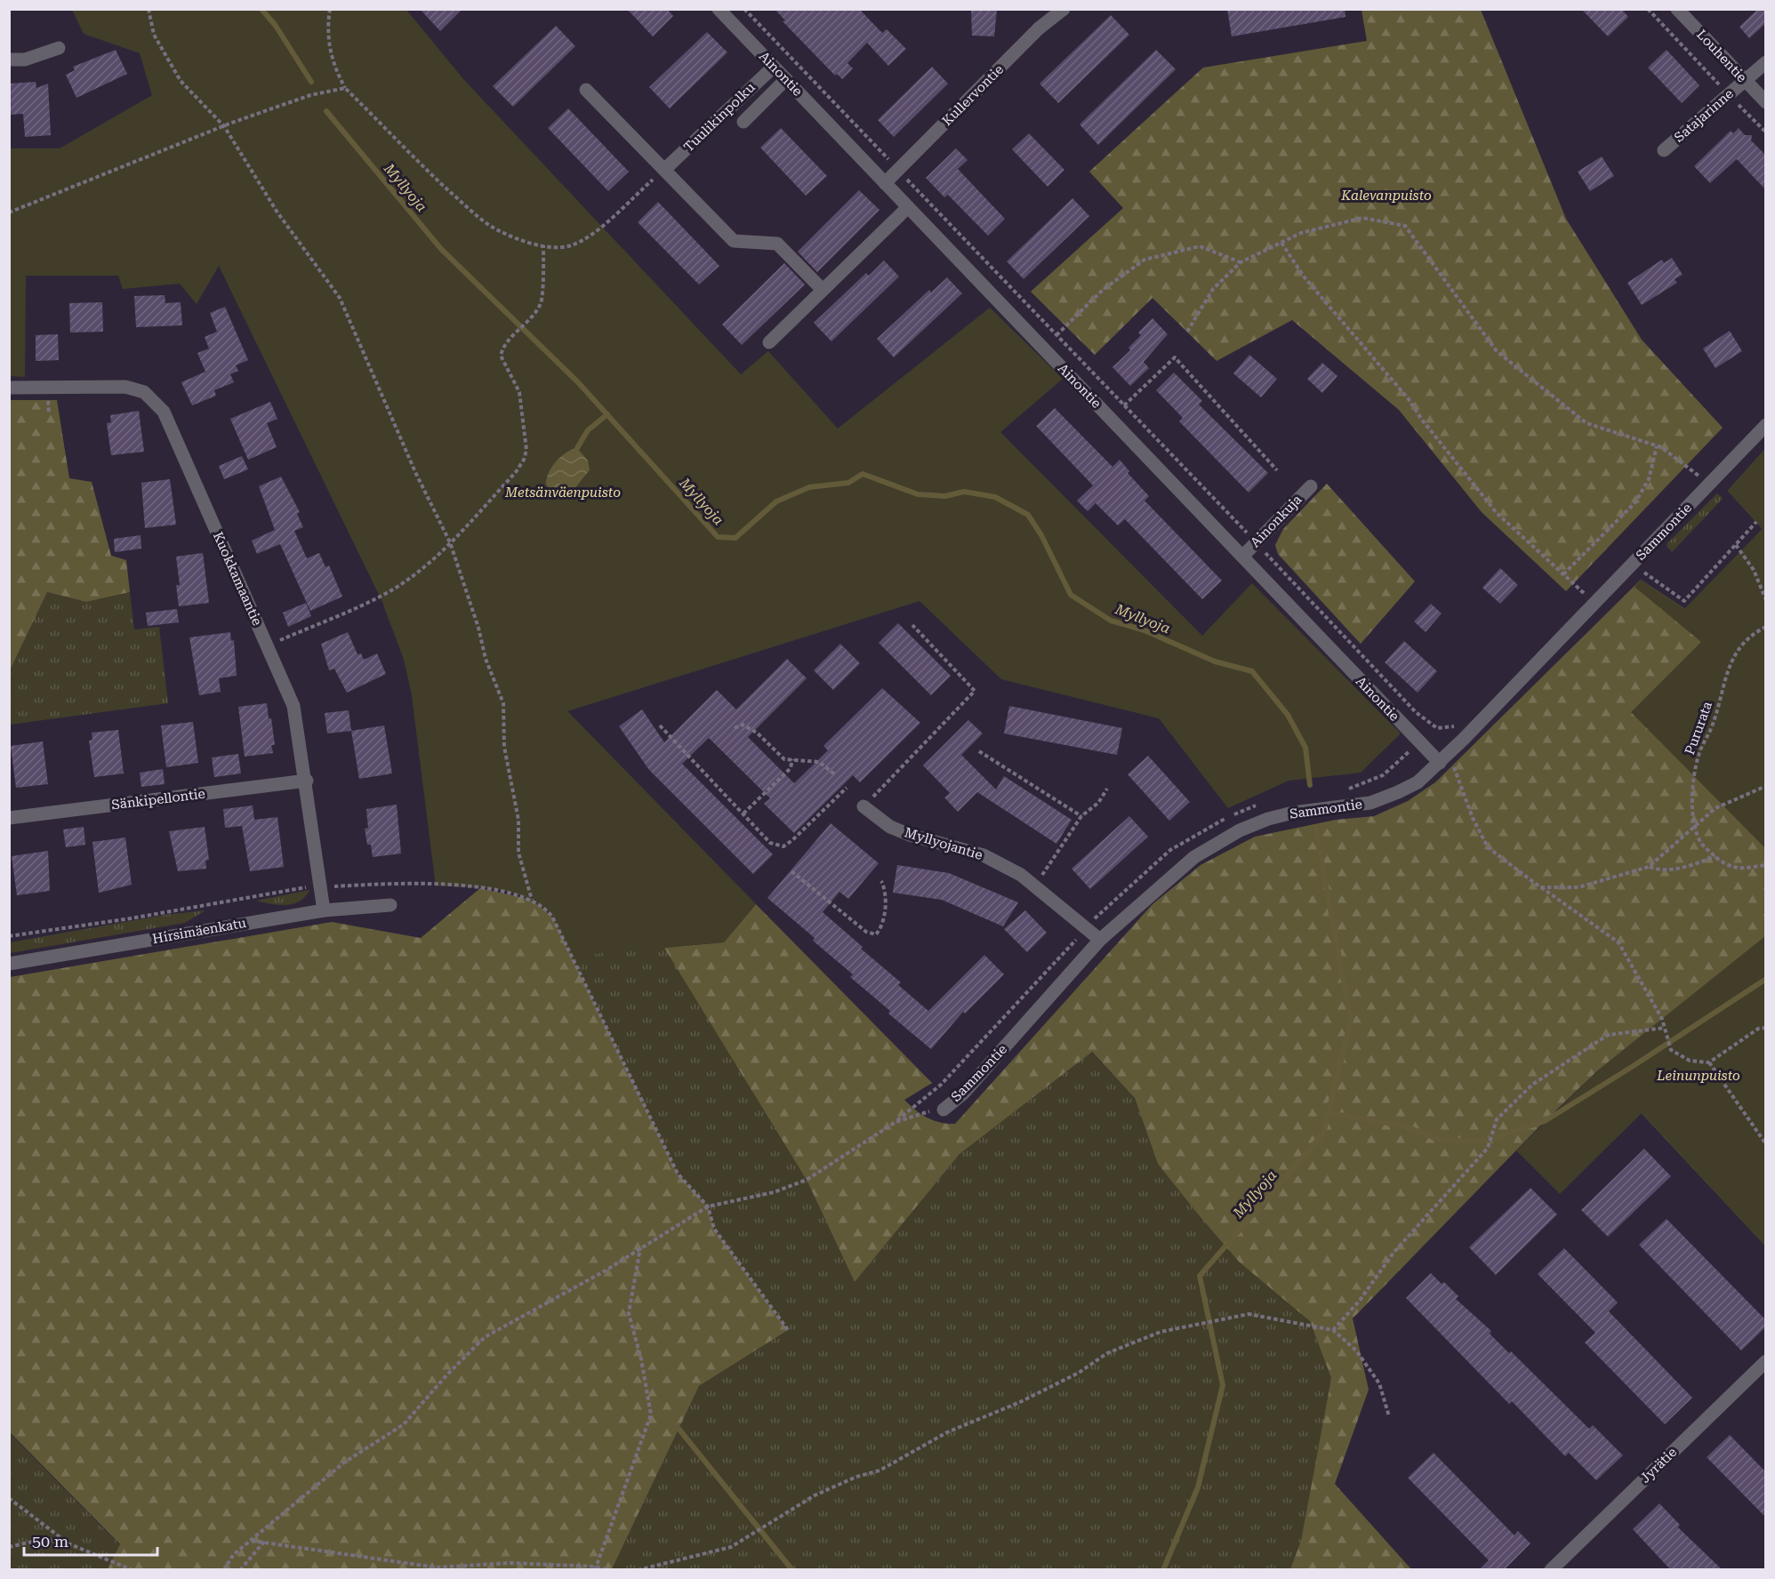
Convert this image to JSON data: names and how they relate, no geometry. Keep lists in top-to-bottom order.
{
  "streets": {
    "street": [
      "Louhentie",
      "Ainontie",
      "Kullervontie",
      "Satajarinne",
      "Tuulikinpolku",
      "Ainonkuja",
      "Sammontie",
      "Kuokkamaantie",
      "Sänkipellontie",
      "Myllyojantie",
      "Hirsimäenkatu",
      "Jyrätie"
    ],
    "path": ["Pururata"]
  },
  "crossings": [
    ["Louhentie", "Satajarinne"],
    ["Ainontie", "Kullervontie"],
    ["Ainontie", "Tuulikinpolku"],
    ["Ainontie", "Ainonkuja"],
    ["Ainontie", "Sammontie"],
    ["Sammontie", "Myllyojantie"],
    ["Kuokkamaantie", "Sänkipellontie"],
    ["Kuokkamaantie", "Hirsimäenkatu"]
  ],
  "water": ["Myllyoja"],
  "parks": ["Kalevanpuisto", "Metsänväenpuisto", "Leinunpuisto"],
  "scale_bar": "50 m"
}
